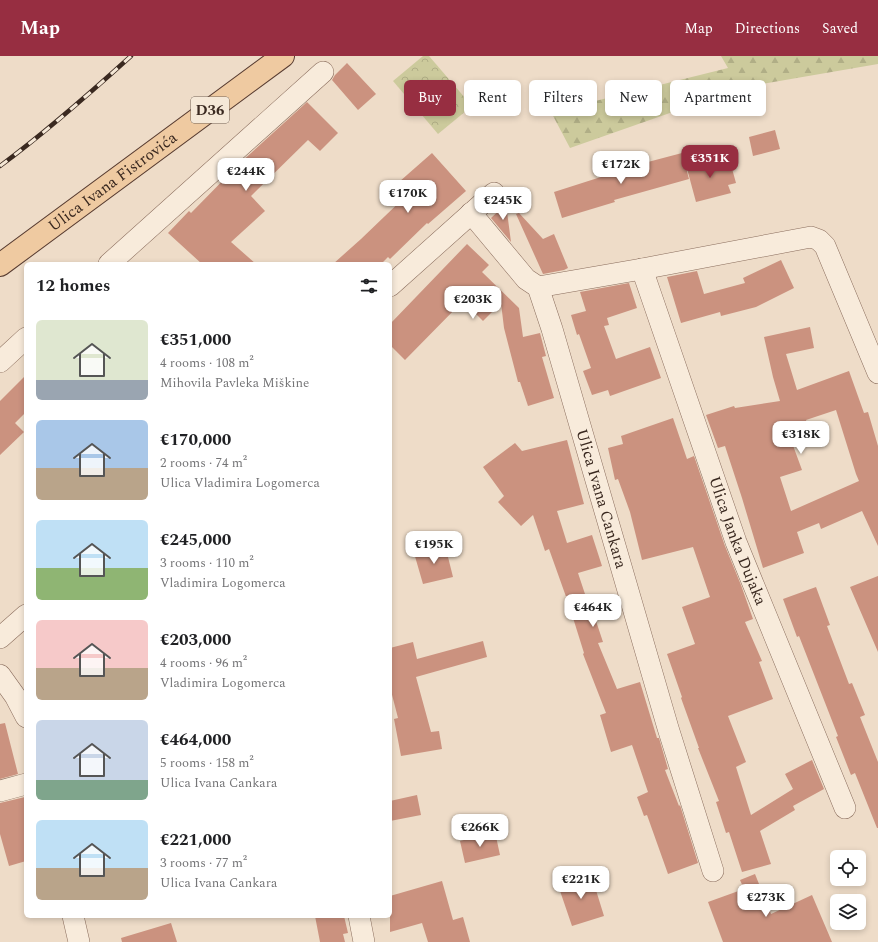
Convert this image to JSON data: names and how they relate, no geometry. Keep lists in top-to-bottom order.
{
  "streets": {
    "main road": ["D36", "Ulica Ivana Fistrovića"],
    "street": ["Ulica Ivana Cankara", "Ulica Janka Dujaka"]
  },
  "page": {
    "header": "Map",
    "nav": ["Map", "Directions", "Saved"],
    "chip": [
      "Buy",
      "Rent",
      "Filters",
      "New",
      "Apartment"
    ],
    "price": [
      "€351K",
      "€172K",
      "€244K",
      "€170K",
      "€245K",
      "€203K",
      "€318K",
      "€195K",
      "€464K",
      "€266K",
      "€221K",
      "€273K"
    ],
    "heading": "12 homes",
    "list": [
      {
        "name": "€351,000",
        "note": "4 rooms · 108 m² · Mihovila Pavleka Miškine"
      },
      {
        "name": "€170,000",
        "note": "2 rooms · 74 m² · Ulica Vladimira Logomerca"
      },
      {
        "name": "€245,000",
        "note": "3 rooms · 110 m² · Vladimira Logomerca"
      },
      {
        "name": "€203,000",
        "note": "4 rooms · 96 m² · Vladimira Logomerca"
      },
      {
        "name": "€464,000",
        "note": "5 rooms · 158 m² · Ulica Ivana Cankara"
      },
      {
        "name": "€221,000",
        "note": "3 rooms · 77 m² · Ulica Ivana Cankara"
      }
    ]
  }
}
